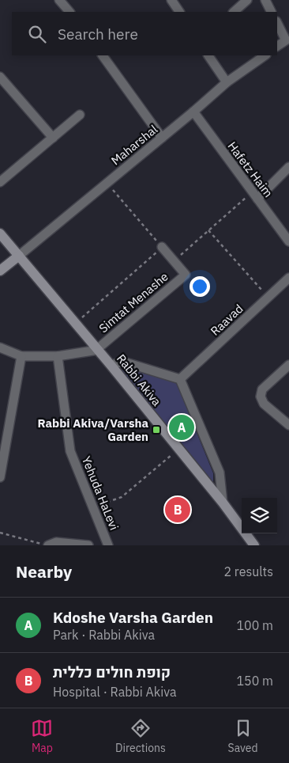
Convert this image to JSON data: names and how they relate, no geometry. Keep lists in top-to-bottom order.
{
  "streets": {
    "street": [
      "Maharshal",
      "Hafetz Haim",
      "Simtat Menashe",
      "Raavad",
      "Rabbi Akiva",
      "Yehuda HaLevi"
    ]
  },
  "crossings": [
    ["Maharshal", "Hafetz Haim"],
    ["Maharshal", "Rabbi Akiva"],
    ["Simtat Menashe", "Rabbi Akiva"]
  ],
  "places": {
    "transit": ["Rabbi Akiva/Varsha Garden"]
  },
  "page": {
    "search": "Search here",
    "pins": ["A", "B"],
    "heading": ["Nearby", "2 results"],
    "list": [
      {
        "mark": "A",
        "name": "Kdoshe Varsha Garden",
        "note": "Park · Rabbi Akiva",
        "value": "100 m"
      },
      {
        "mark": "B",
        "name": "קופת חולים כללית",
        "note": "Hospital · Rabbi Akiva",
        "value": "150 m"
      }
    ],
    "nav": ["Map", "Directions", "Saved"]
  }
}
